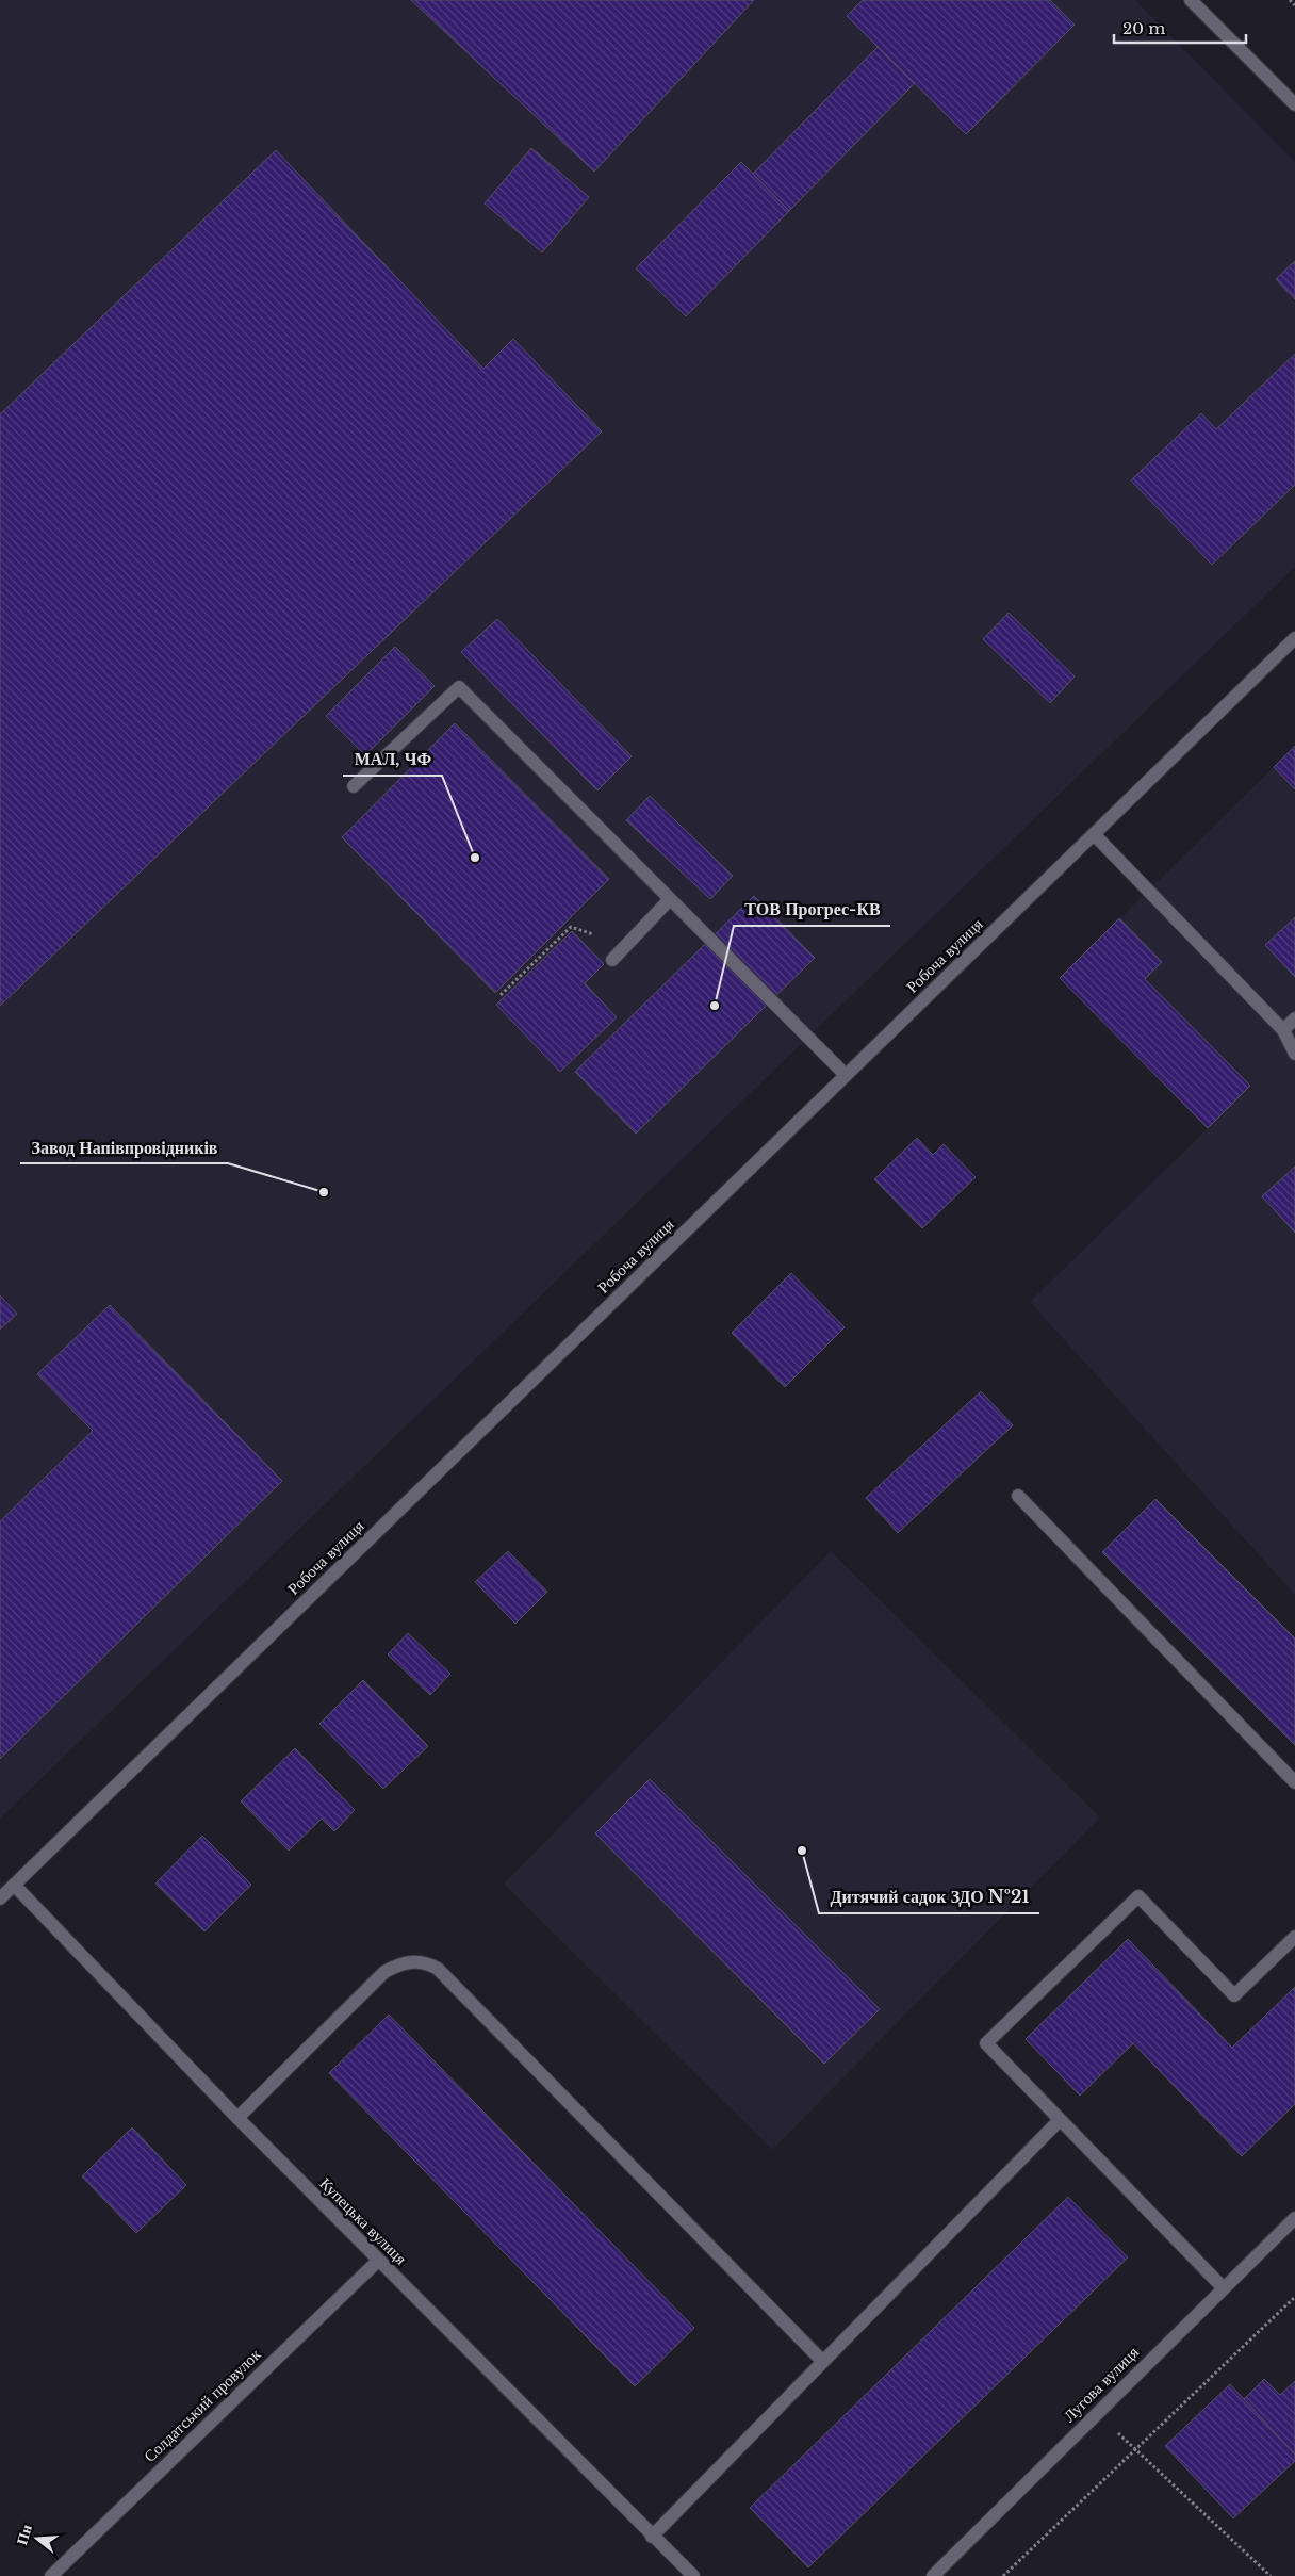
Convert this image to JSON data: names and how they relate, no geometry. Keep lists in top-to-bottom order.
{
  "streets": {
    "street": [
      "Робоча вулиця",
      "Купецька вулиця",
      "Лугова вулиця",
      "Солдатський провулок"
    ]
  },
  "crossings": [
    ["Робоча вулиця", "Купецька вулиця"],
    ["Купецька вулиця", "Солдатський провулок"]
  ],
  "places": [
    "МАЛ, ЧФ",
    "ТОВ Прогрес-КВ",
    "Завод Напівпровідників",
    "Дитячий садок ЗДО №21"
  ],
  "scale_bar": "20 m",
  "north": "left"
}
